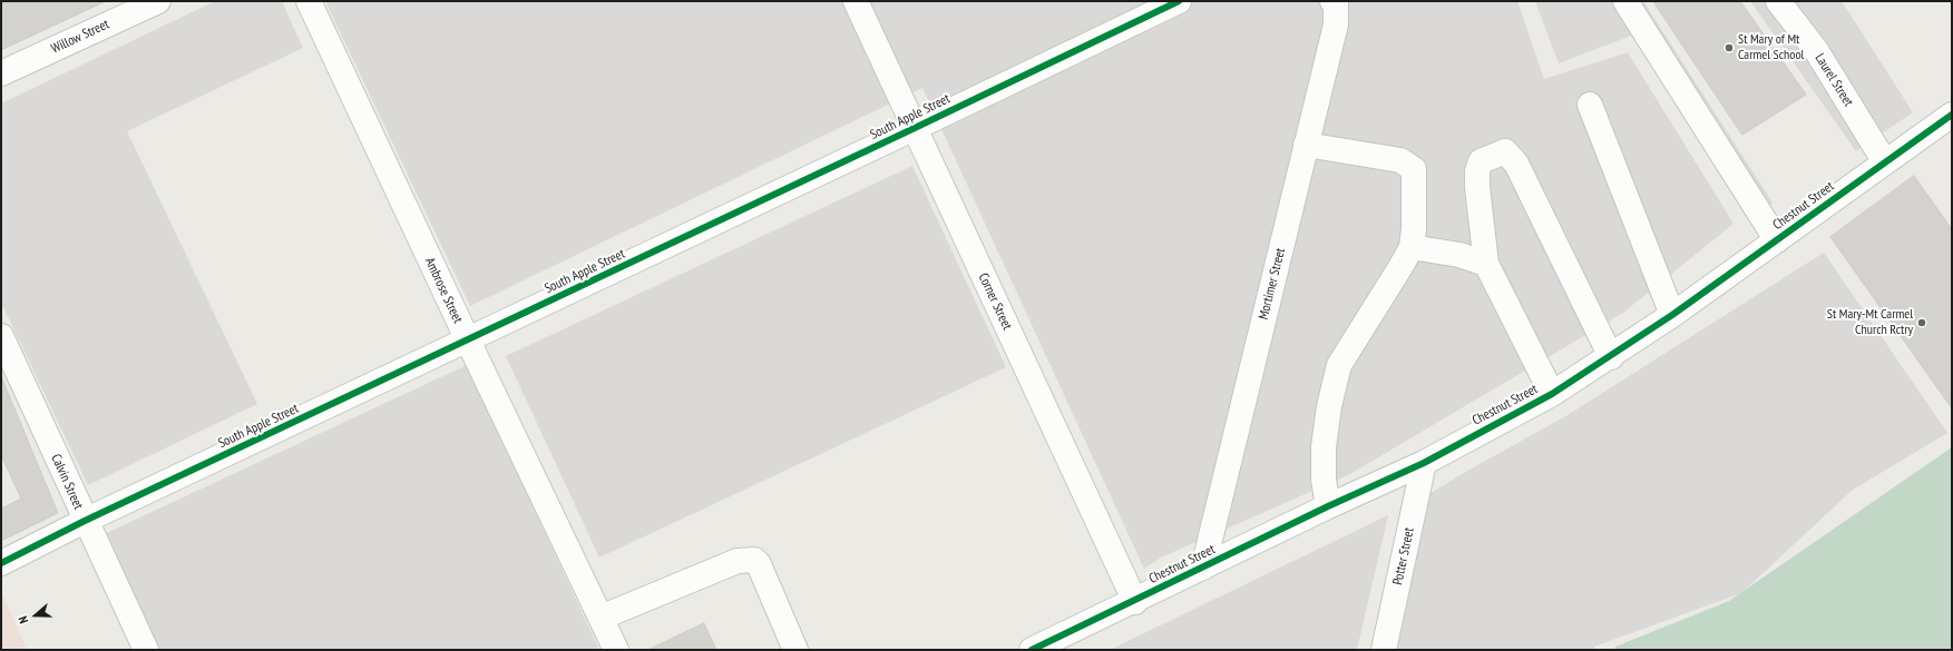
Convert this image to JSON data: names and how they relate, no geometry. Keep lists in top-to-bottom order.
{
  "streets": {
    "street": [
      "Willow Street",
      "Laurel Street",
      "South Apple Street",
      "Chestnut Street",
      "Mortimer Street",
      "Ambrose Street",
      "Corner Street",
      "Calvin Street",
      "Potter Street"
    ]
  },
  "crossings": [
    ["Laurel Street", "Chestnut Street"],
    ["South Apple Street", "Ambrose Street"],
    ["South Apple Street", "Corner Street"],
    ["South Apple Street", "Calvin Street"],
    ["Chestnut Street", "Mortimer Street"],
    ["Chestnut Street", "Corner Street"],
    ["Chestnut Street", "Potter Street"]
  ],
  "places": ["St Mary of Mt Carmel School", "St Mary-Mt Carmel Church Rctry"],
  "north": "left"
}
